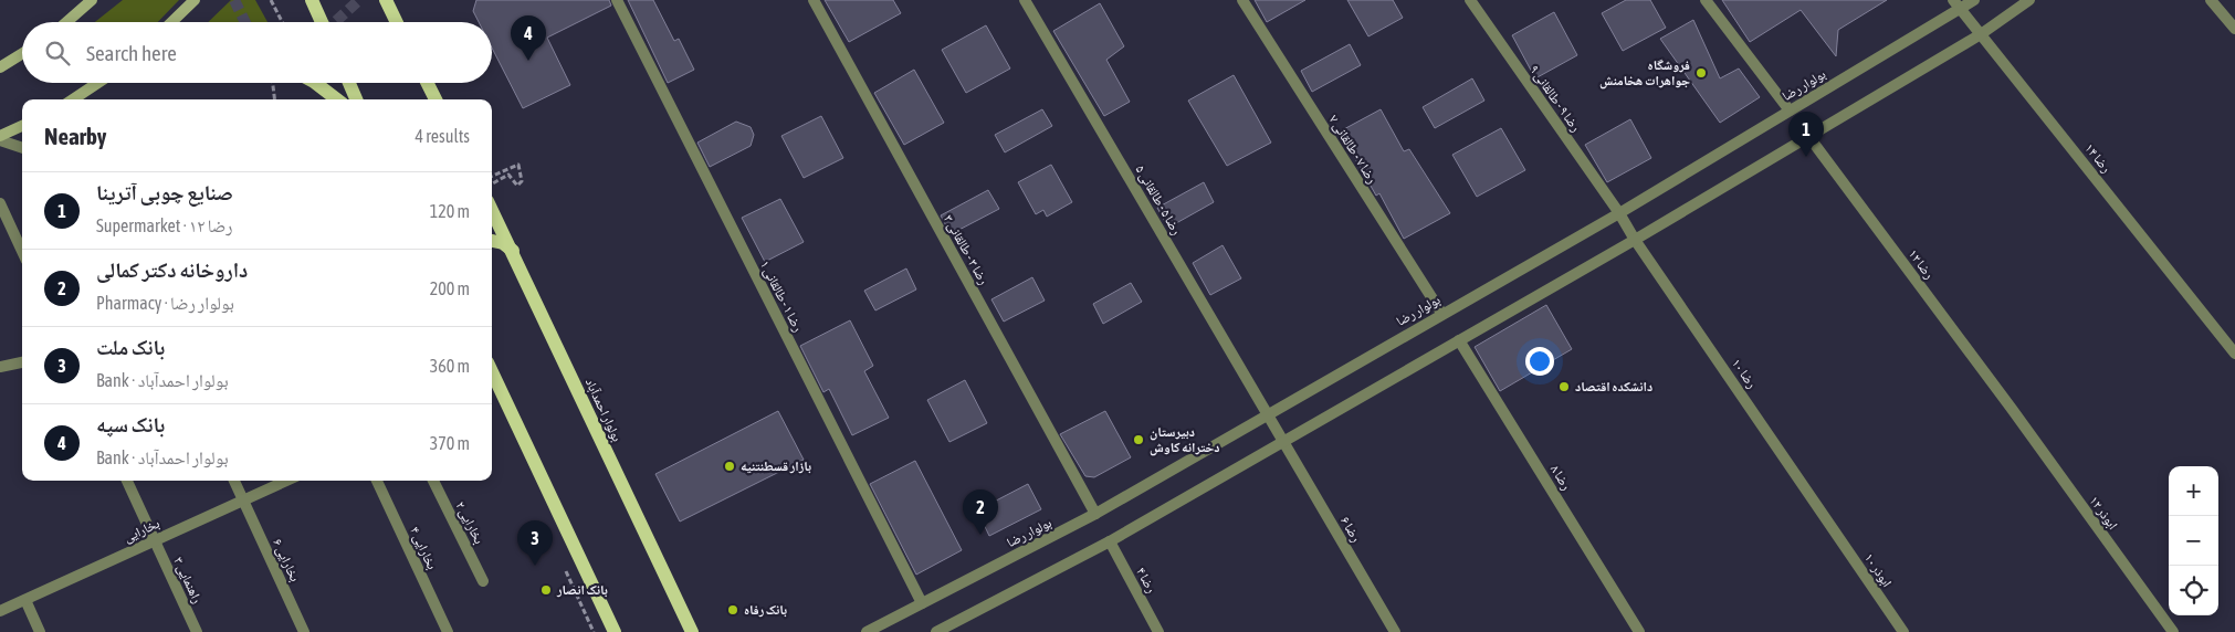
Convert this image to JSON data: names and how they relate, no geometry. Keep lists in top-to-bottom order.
{
  "streets": {
    "main road": ["بولوار احمدآباد"],
    "street": [
      "بولوار رضا",
      "رضا ۹ - طالقانی ۹",
      "رضا ۷ - طالقانی ۷",
      "رضا ۱۴",
      "رضا ۵ - طالقانی ۵",
      "رضا ۳ - طالقانی ۳",
      "رضا ۱۲",
      "رضا ۱ - طالقانی ۱",
      "رضا ۱۰",
      "رضا ۸",
      "ابوذر ۱۲",
      "بخارایی ۲",
      "رضا ۶",
      "بخارایی",
      "بخارایی ۴",
      "بخارایی ۶",
      "ابوذر ۱۰",
      "راهنمایی ۳",
      "رضا ۴"
    ]
  },
  "crossings": [
    ["بولوار رضا", "رضا ۹ - طالقانی ۹"],
    ["بولوار رضا", "رضا ۷ - طالقانی ۷"],
    ["بولوار رضا", "رضا ۱۴"],
    ["بولوار رضا", "رضا ۵ - طالقانی ۵"],
    ["بولوار رضا", "رضا ۳ - طالقانی ۳"],
    ["بولوار رضا", "رضا ۱ - طالقانی ۱"],
    ["رضا ۹ - طالقانی ۹", "رضا ۱۰"],
    ["رضا ۵ - طالقانی ۵", "رضا ۶"],
    ["رضا ۱۲", "ابوذر ۱۲"],
    ["رضا ۱۰", "ابوذر ۱۰"],
    ["بخارایی", "بخارایی ۶"],
    ["بخارایی", "راهنمایی ۳"]
  ],
  "places": [
    "فروشگاه جواهرات هخامنش",
    "دانشکده اقتصاد",
    "دبیرستان دخترانه کاوش",
    "بازار قسطنتنیه",
    "بانک انصار",
    "بانک رفاه"
  ],
  "page": {
    "pins": [
      "4",
      "1",
      "2",
      "3"
    ],
    "search": "Search here",
    "heading": ["Nearby", "4 results"],
    "list": [
      {
        "mark": "1",
        "name": "صنایع چوبی آترینا",
        "note": "Supermarket · رضا ۱۲",
        "value": "120 m"
      },
      {
        "mark": "2",
        "name": "داروخانه دکتر کمالی",
        "note": "Pharmacy · بولوار رضا",
        "value": "200 m"
      },
      {
        "mark": "3",
        "name": "بانک ملت",
        "note": "Bank · بولوار احمدآباد",
        "value": "360 m"
      },
      {
        "mark": "4",
        "name": "بانک سپه",
        "note": "Bank · بولوار احمدآباد",
        "value": "370 m"
      }
    ],
    "map_buttons": ["+", "−"]
  }
}
